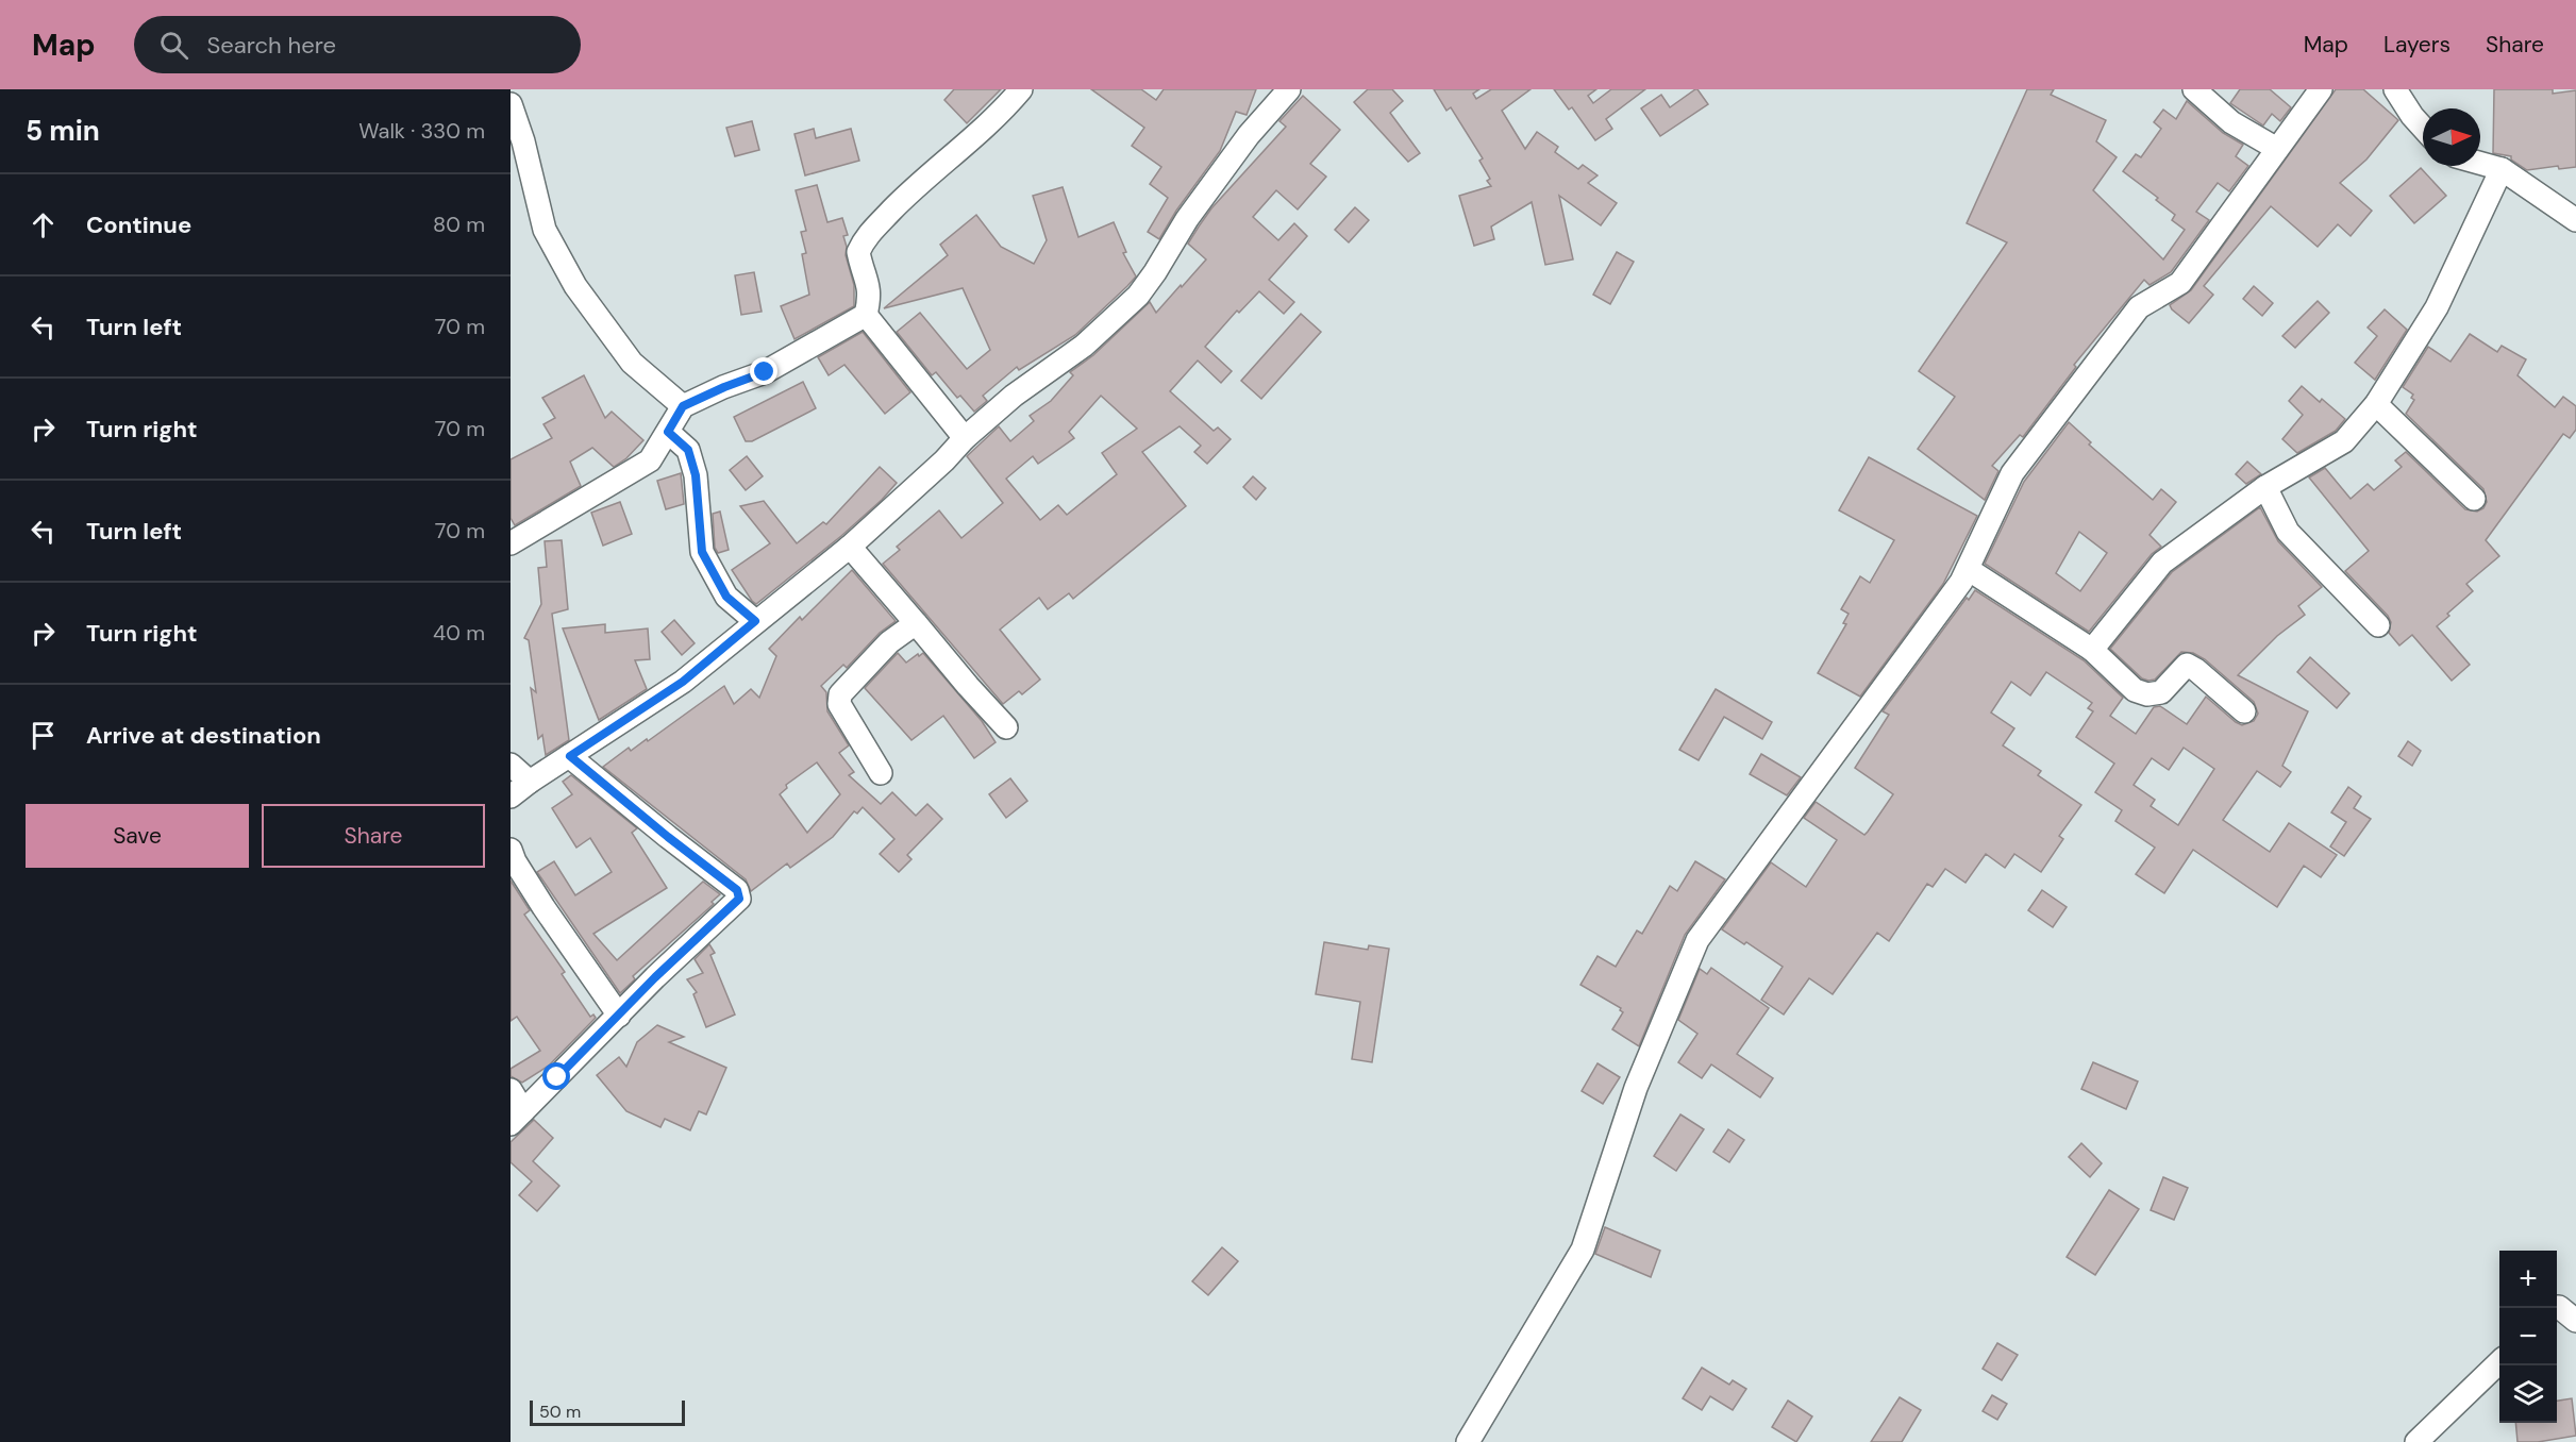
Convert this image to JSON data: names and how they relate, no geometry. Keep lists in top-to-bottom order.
{
  "scale_bar": "50 m",
  "north": "right",
  "page": {
    "header": "Map",
    "search": "Search here",
    "nav": ["Map", "Layers", "Share"],
    "heading": ["5 min", "Walk · 330 m"],
    "list": [
      ["Continue", "80 m"],
      ["Turn left", "70 m"],
      ["Turn right", "70 m"],
      ["Turn left", "70 m"],
      ["Turn right", "40 m"],
      "Arrive at destination"
    ],
    "buttons": ["Save", "Share"],
    "map_buttons": ["+", "−"],
    "scale": "50 m"
  }
}
